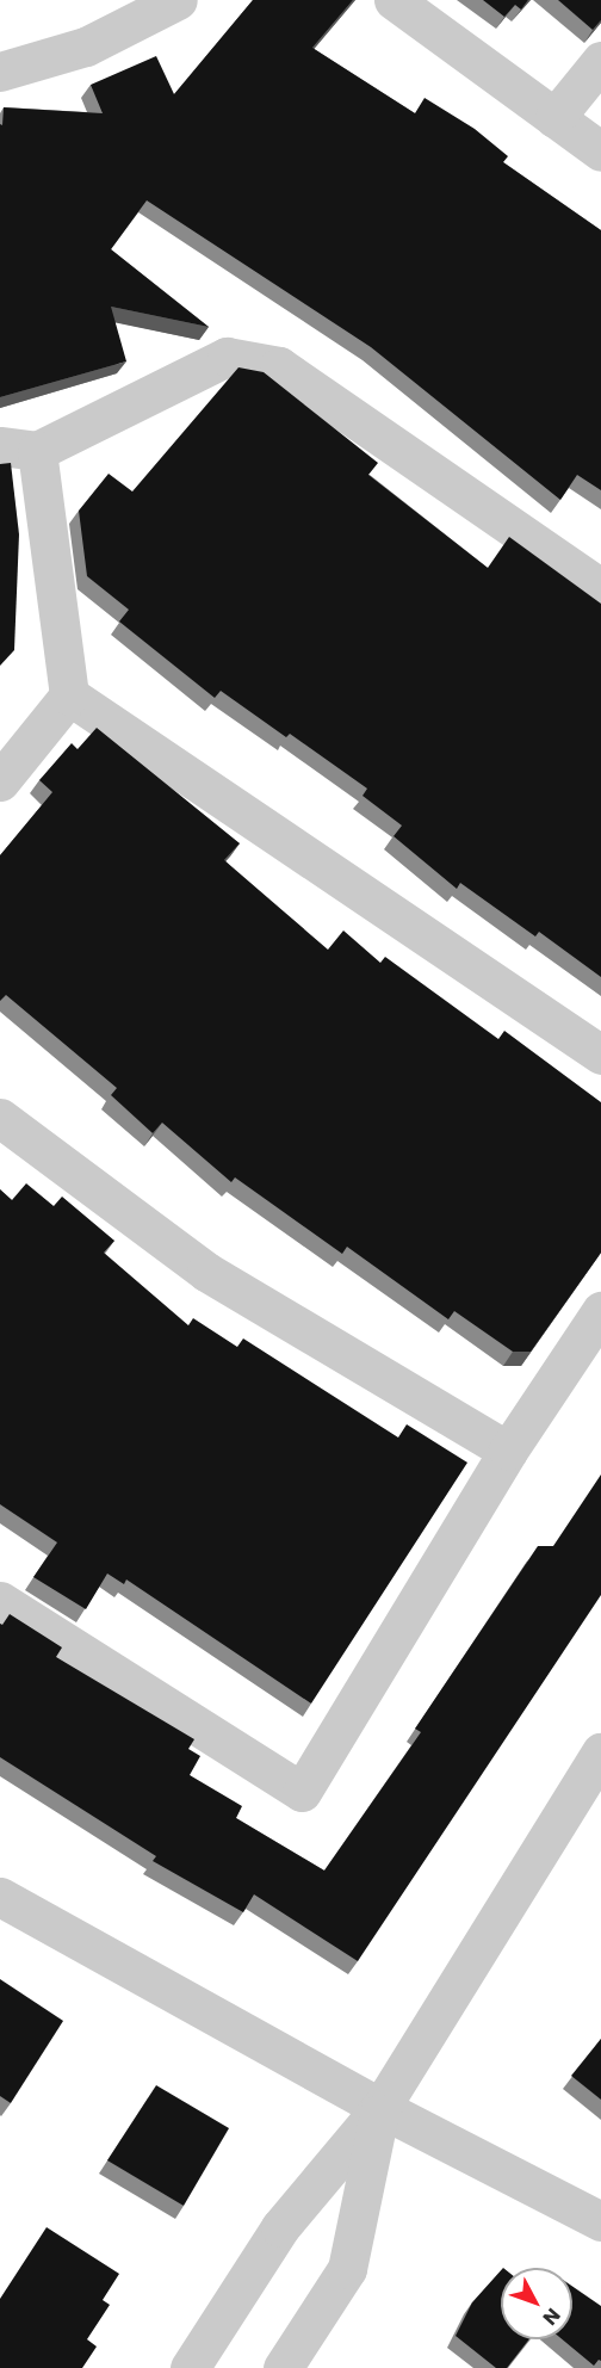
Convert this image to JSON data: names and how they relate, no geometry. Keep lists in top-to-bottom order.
{
  "north": "bottom right"
}
